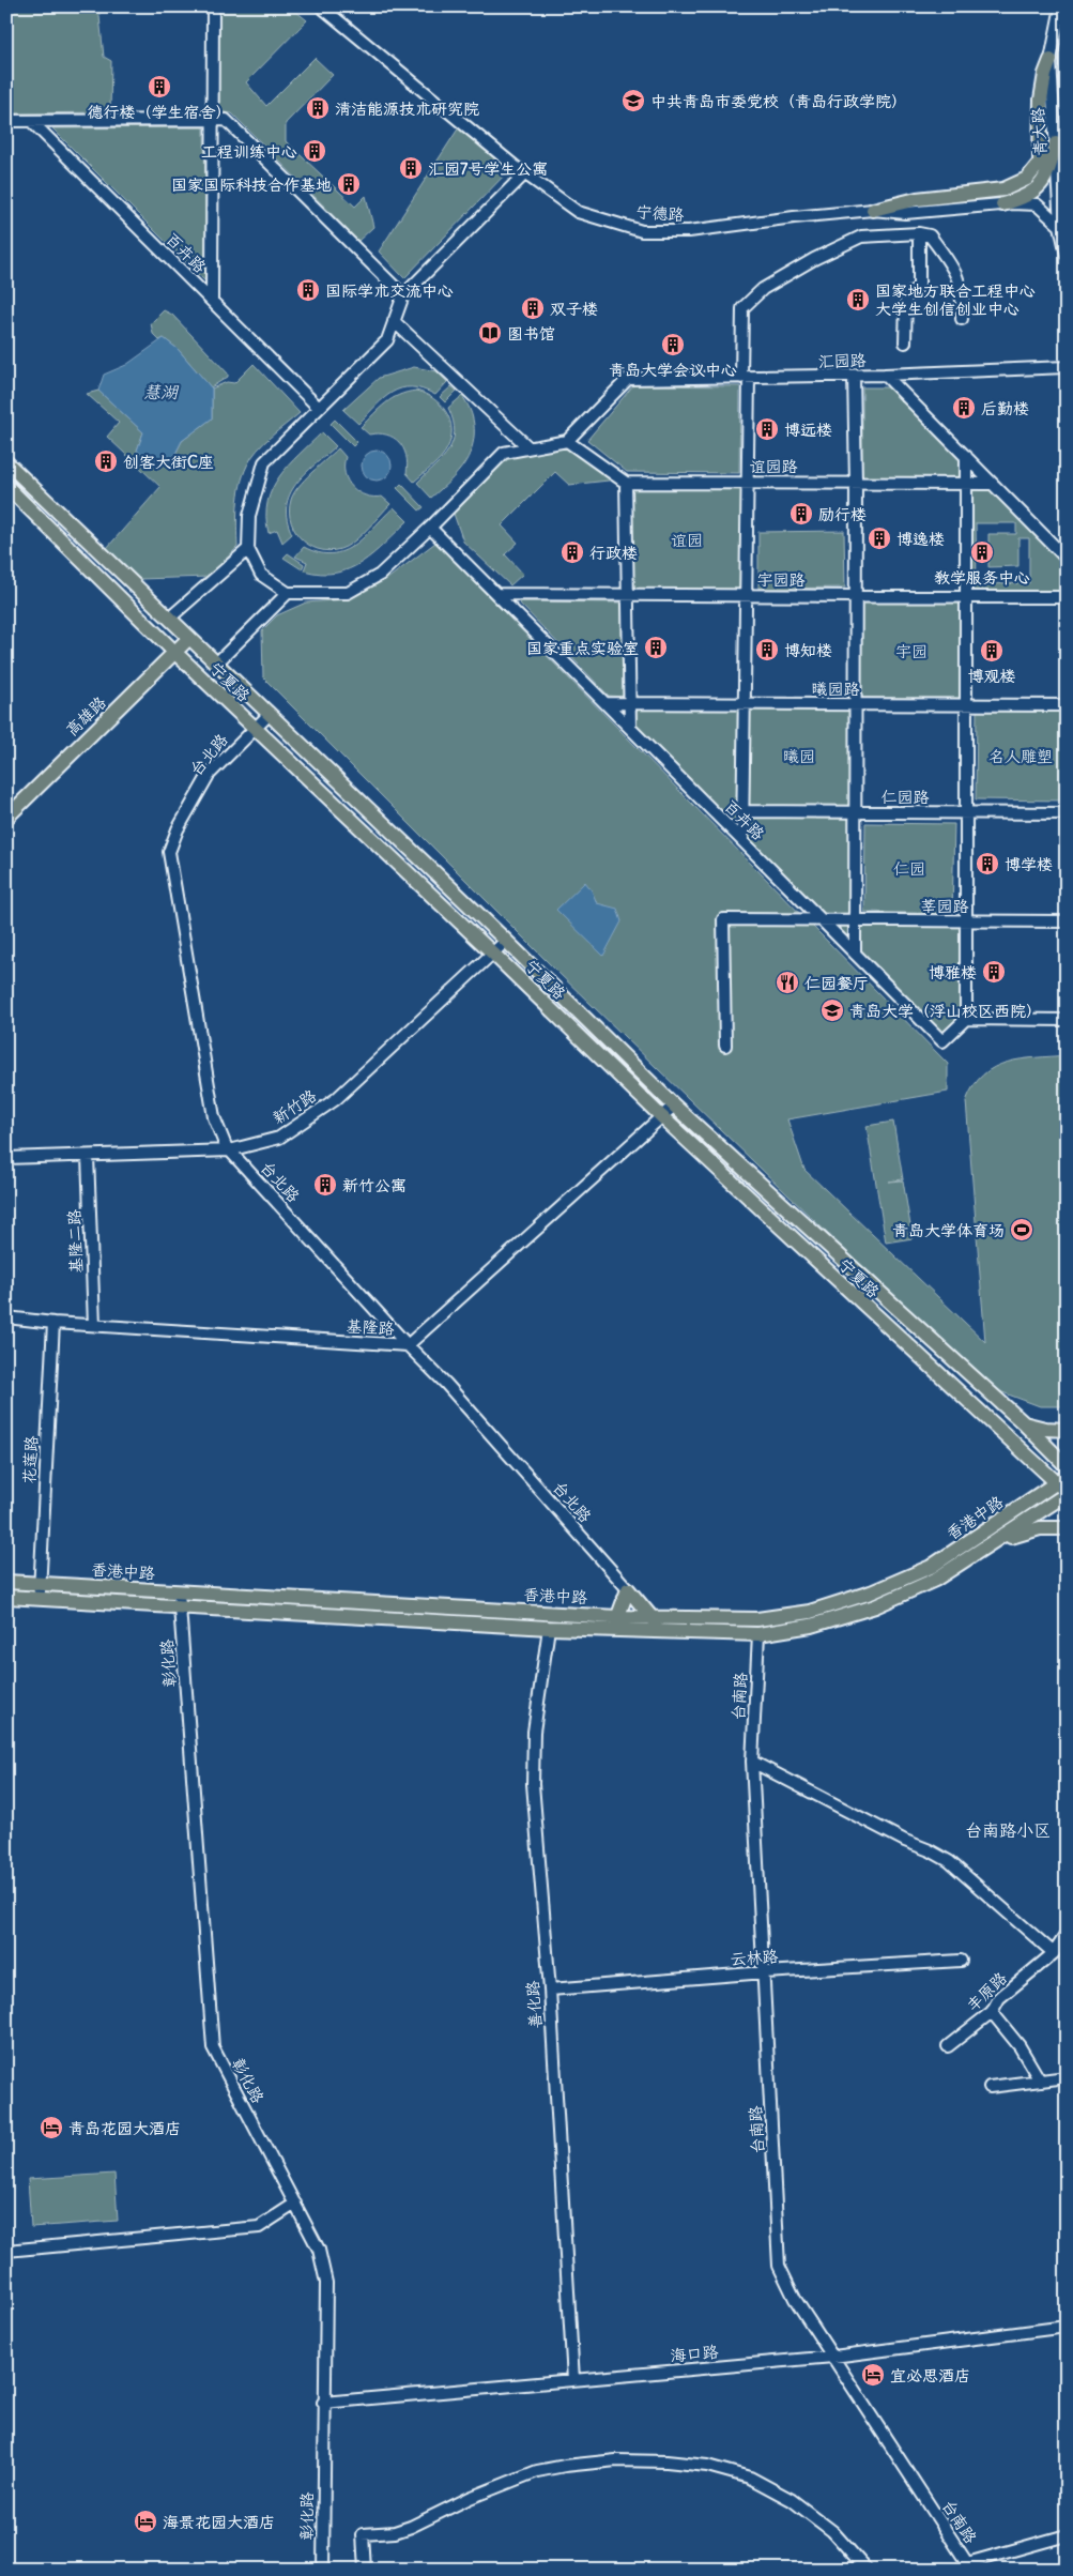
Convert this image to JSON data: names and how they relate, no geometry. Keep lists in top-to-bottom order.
{
  "streets": {
    "main road": ["宁夏路", "高雄路", "香港中路"],
    "street": [
      "青大路",
      "宁德路",
      "百卉路",
      "汇园路",
      "谊园路",
      "宇园路",
      "曦园路",
      "台北路",
      "仁园路",
      "新竹路",
      "基隆二路",
      "基隆路",
      "花莲路",
      "彰化路",
      "台南路",
      "云林路",
      "丰原路",
      "善化路",
      "海口路"
    ]
  },
  "crossings": [
    ["青大路", "宁德路"],
    ["百卉路", "宇园路"],
    ["百卉路", "曦园路"],
    ["汇园路", "谊园路"],
    ["宁夏路", "高雄路"],
    ["宁夏路", "台北路"],
    ["宁夏路", "新竹路"],
    ["宁夏路", "基隆路"],
    ["宁夏路", "香港中路"],
    ["台北路", "新竹路"],
    ["台北路", "基隆路"],
    ["新竹路", "基隆二路"],
    ["基隆二路", "基隆路"],
    ["基隆路", "花莲路"],
    ["花莲路", "香港中路"],
    ["香港中路", "彰化路"],
    ["香港中路", "台南路"],
    ["香港中路", "善化路"],
    ["彰化路", "海口路"],
    ["台南路", "云林路"],
    ["台南路", "海口路"],
    ["云林路", "善化路"],
    ["善化路", "海口路"]
  ],
  "districts": ["台南路小区"],
  "water": ["慧湖"],
  "parks": [
    "谊园",
    "宇园",
    "曦园",
    "名人雕塑",
    "仁园"
  ],
  "places": {
    "building": [
      "德行楼（学生宿舍）",
      "清洁能源技术研究院",
      "工程训练中心",
      "汇园7号学生公寓",
      "国家国际科技合作基地",
      "国际学术交流中心",
      "国家地方联合工程中心 大学生创信创业中心",
      "双子楼",
      "青岛大学会议中心",
      "后勤楼",
      "博远楼",
      "创客大街C座",
      "励行楼",
      "博逸楼",
      "行政楼",
      "教学服务中心",
      "国家重点实验室",
      "博知楼",
      "博观楼",
      "博学楼",
      "博雅楼",
      "新竹公寓"
    ],
    "school or university": ["中共青岛市委党校（青岛行政学院）", "青岛大学（浮山校区西院）"],
    "library": ["图书馆"],
    "restaurant": ["仁园餐厅"],
    "sports": ["青岛大学体育场"],
    "hotel": ["青岛花园大酒店", "宜必思酒店", "海景花园大酒店"]
  }
}
